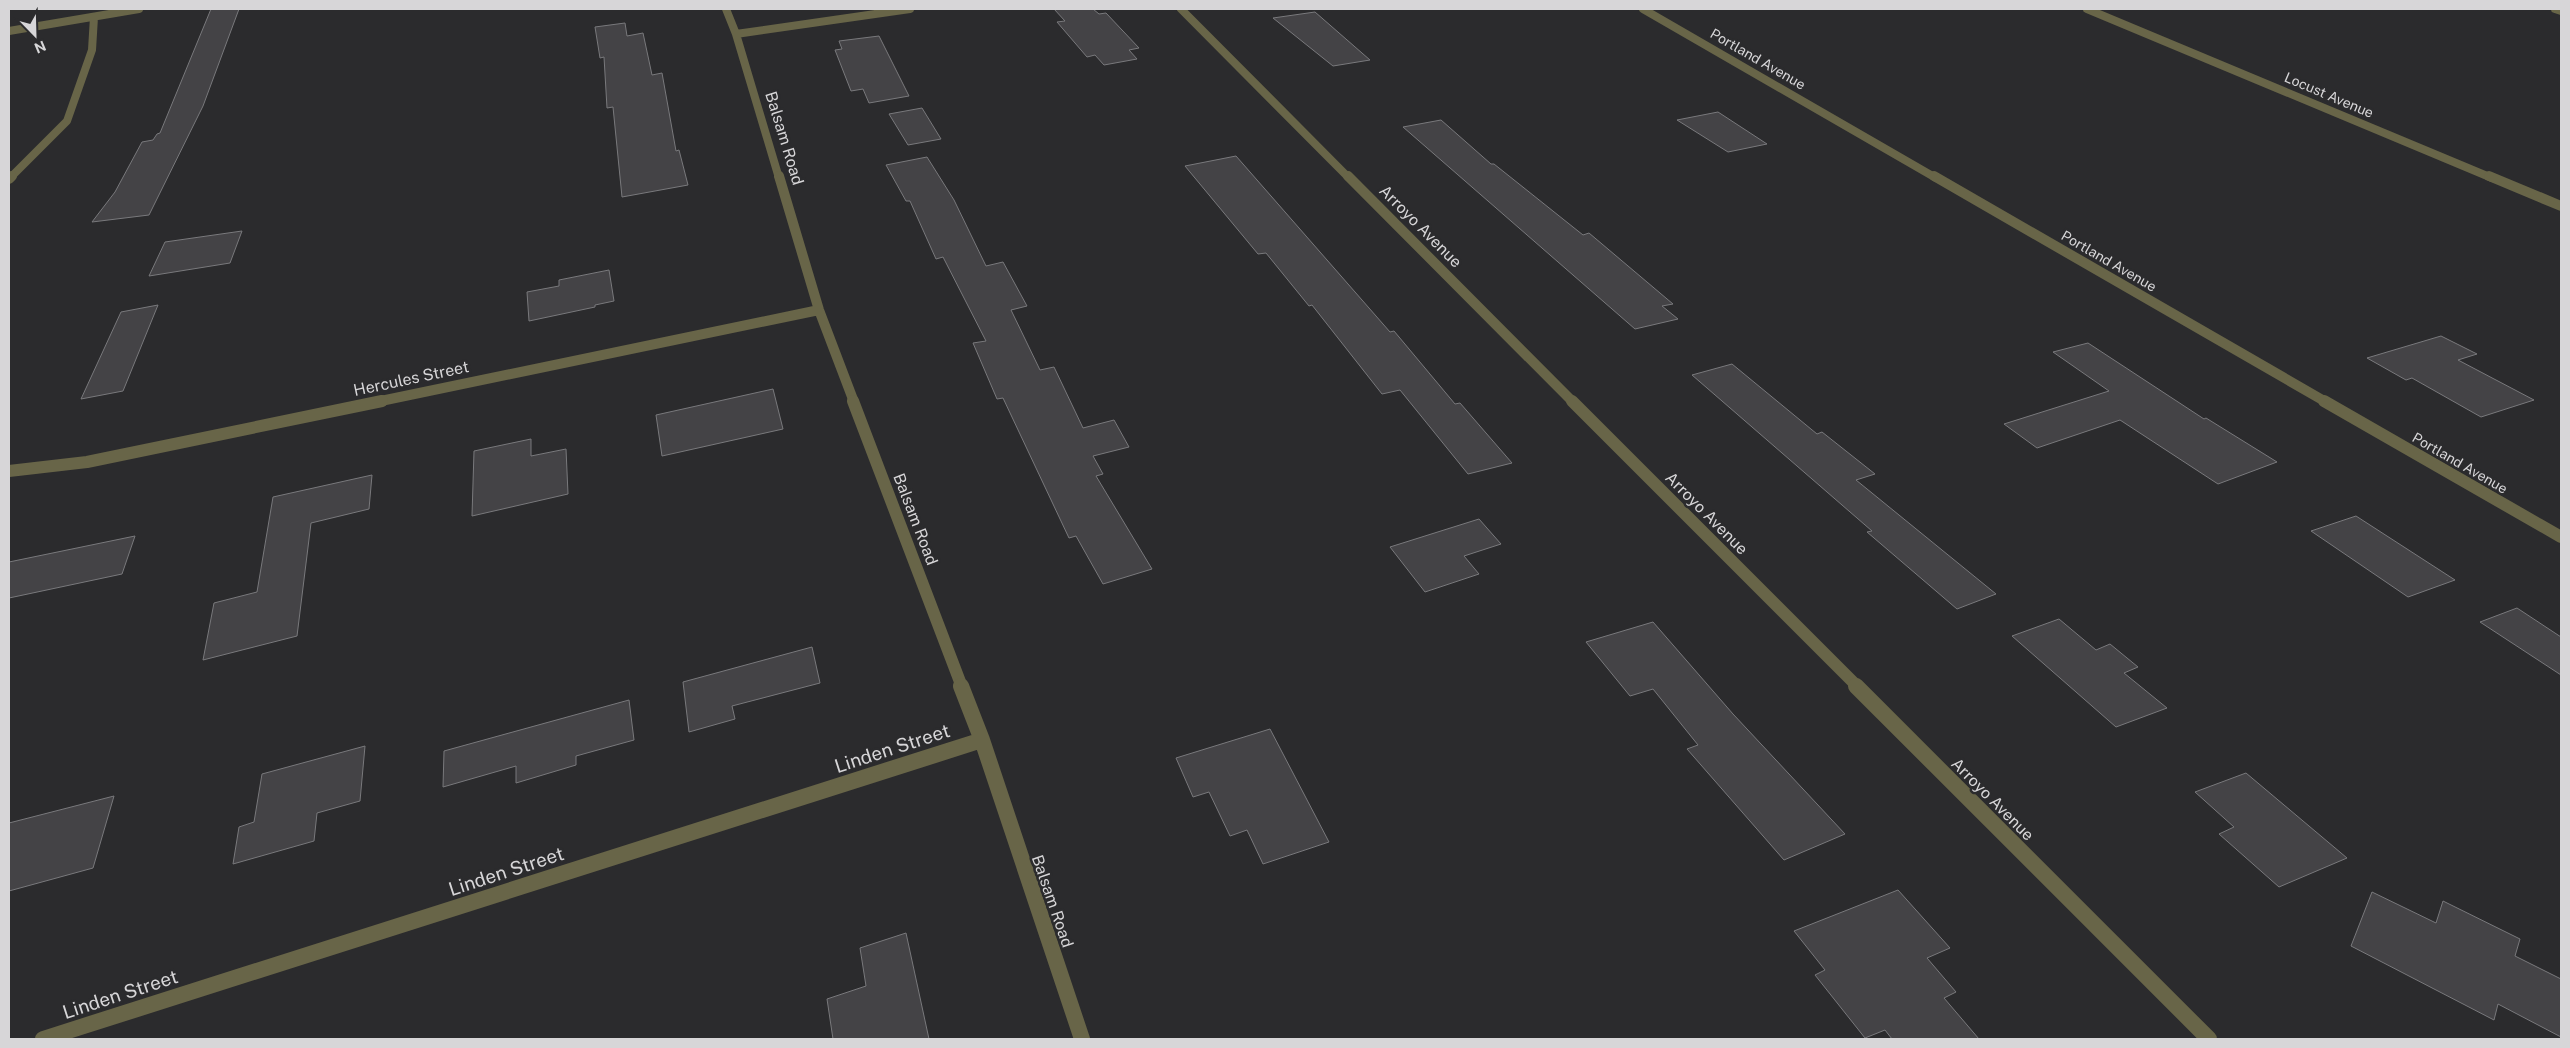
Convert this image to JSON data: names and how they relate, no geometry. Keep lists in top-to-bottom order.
{
  "streets": {
    "street": [
      "Portland Avenue",
      "Locust Avenue",
      "Balsam Road",
      "Arroyo Avenue",
      "Hercules Street",
      "Linden Street"
    ]
  },
  "crossings": [
    ["Balsam Road", "Hercules Street"],
    ["Balsam Road", "Linden Street"]
  ],
  "north": "bottom right"
}
